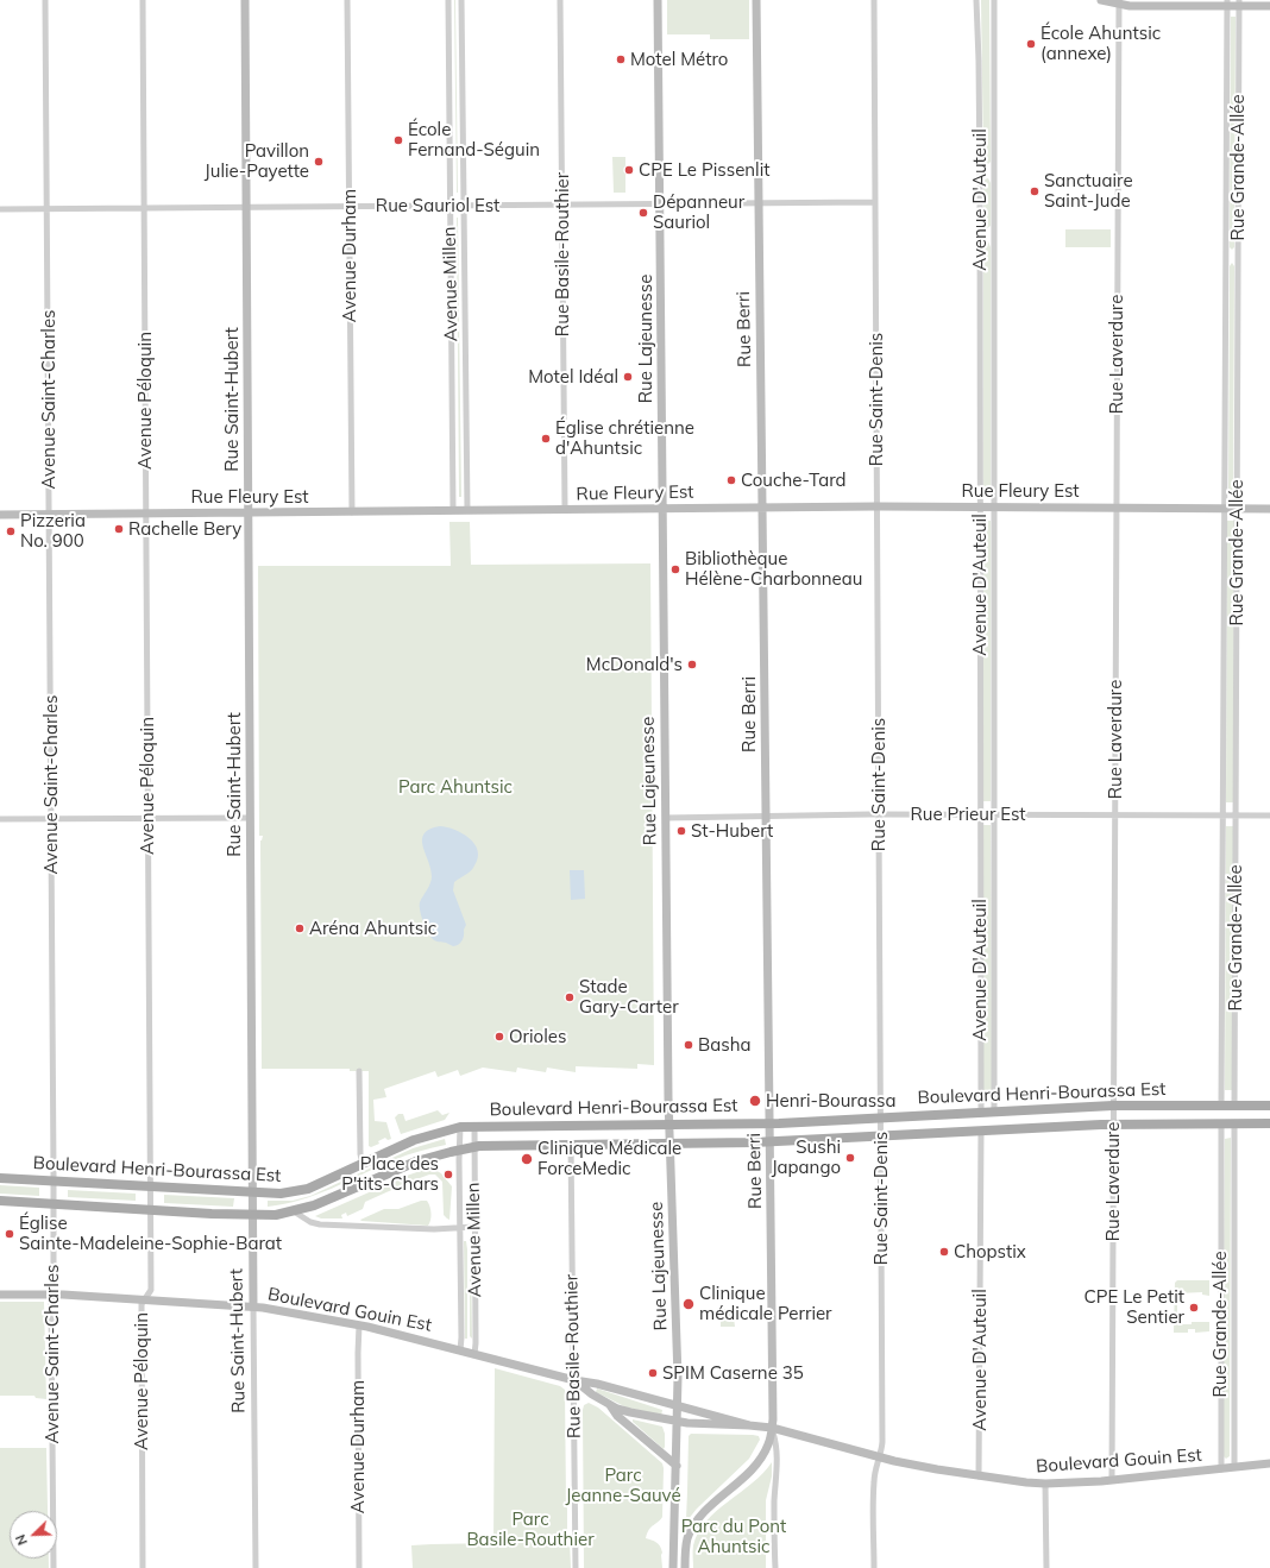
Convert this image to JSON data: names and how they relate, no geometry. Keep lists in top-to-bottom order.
{
  "streets": {
    "main road": [
      "Rue Berri",
      "Rue Lajeunesse",
      "Rue Saint-Hubert",
      "Rue Fleury Est",
      "Boulevard Henri-Bourassa Est",
      "Boulevard Gouin Est"
    ],
    "street": [
      "Rue Grande-Allée",
      "Avenue D'Auteuil",
      "Rue Sauriol Est",
      "Rue Basile-Routhier",
      "Avenue Durham",
      "Avenue Millen",
      "Rue Laverdure",
      "Avenue Saint-Charles",
      "Rue Saint-Denis",
      "Avenue Péloquin",
      "Rue Prieur Est"
    ]
  },
  "crossings": [
    ["Rue Grande-Allée", "Rue Fleury Est"],
    ["Rue Grande-Allée", "Rue Prieur Est"],
    ["Rue Grande-Allée", "Boulevard Henri-Bourassa Est"],
    ["Rue Grande-Allée", "Boulevard Gouin Est"],
    ["Avenue D'Auteuil", "Rue Fleury Est"],
    ["Avenue D'Auteuil", "Rue Prieur Est"],
    ["Avenue D'Auteuil", "Boulevard Henri-Bourassa Est"],
    ["Avenue D'Auteuil", "Boulevard Gouin Est"],
    ["Rue Sauriol Est", "Rue Basile-Routhier"],
    ["Rue Sauriol Est", "Avenue Durham"],
    ["Rue Sauriol Est", "Avenue Millen"],
    ["Rue Sauriol Est", "Rue Berri"],
    ["Rue Sauriol Est", "Rue Lajeunesse"],
    ["Rue Sauriol Est", "Avenue Saint-Charles"],
    ["Rue Sauriol Est", "Rue Saint-Hubert"],
    ["Rue Sauriol Est", "Rue Saint-Denis"],
    ["Rue Sauriol Est", "Avenue Péloquin"],
    ["Rue Basile-Routhier", "Rue Fleury Est"],
    ["Rue Basile-Routhier", "Boulevard Henri-Bourassa Est"],
    ["Rue Basile-Routhier", "Boulevard Gouin Est"],
    ["Avenue Durham", "Rue Fleury Est"],
    ["Avenue Durham", "Boulevard Gouin Est"],
    ["Avenue Millen", "Rue Fleury Est"],
    ["Avenue Millen", "Boulevard Henri-Bourassa Est"],
    ["Avenue Millen", "Boulevard Gouin Est"],
    ["Rue Berri", "Rue Fleury Est"],
    ["Rue Berri", "Rue Prieur Est"],
    ["Rue Berri", "Boulevard Henri-Bourassa Est"],
    ["Rue Berri", "Boulevard Gouin Est"],
    ["Rue Lajeunesse", "Rue Fleury Est"],
    ["Rue Lajeunesse", "Rue Prieur Est"],
    ["Rue Lajeunesse", "Boulevard Henri-Bourassa Est"],
    ["Rue Lajeunesse", "Boulevard Gouin Est"],
    ["Rue Laverdure", "Rue Fleury Est"],
    ["Rue Laverdure", "Rue Prieur Est"],
    ["Rue Laverdure", "Boulevard Henri-Bourassa Est"],
    ["Rue Laverdure", "Boulevard Gouin Est"],
    ["Avenue Saint-Charles", "Rue Fleury Est"],
    ["Avenue Saint-Charles", "Boulevard Henri-Bourassa Est"],
    ["Avenue Saint-Charles", "Boulevard Gouin Est"],
    ["Rue Saint-Hubert", "Rue Fleury Est"],
    ["Rue Saint-Hubert", "Boulevard Henri-Bourassa Est"],
    ["Rue Saint-Hubert", "Boulevard Gouin Est"],
    ["Rue Saint-Denis", "Rue Fleury Est"],
    ["Rue Saint-Denis", "Rue Prieur Est"],
    ["Rue Saint-Denis", "Boulevard Henri-Bourassa Est"],
    ["Rue Saint-Denis", "Boulevard Gouin Est"],
    ["Avenue Péloquin", "Rue Fleury Est"],
    ["Avenue Péloquin", "Boulevard Henri-Bourassa Est"],
    ["Avenue Péloquin", "Boulevard Gouin Est"]
  ],
  "parks": [
    "Parc Ahuntsic",
    "Parc Jeanne-Sauvé",
    "Parc Basile-Routhier",
    "Parc du Pont Ahuntsic"
  ],
  "places": [
    "École Ahuntsic (annexe)",
    "Motel Métro",
    "École Fernand-Séguin",
    "Pavillon Julie-Payette",
    "CPE Le Pissenlit",
    "Sanctuaire Saint-Jude",
    "Dépanneur Sauriol",
    "Motel Idéal",
    "Église chrétienne d'Ahuntsic",
    "Couche-Tard",
    "Rachelle Bery",
    "Pizzeria No. 900",
    "Bibliothèque Hélène-Charbonneau",
    "McDonald's",
    "St-Hubert",
    "Aréna Ahuntsic",
    "Stade Gary-Carter",
    "Orioles",
    "Basha",
    "Henri-Bourassa",
    "Sushi Japango",
    "Clinique Médicale ForceMedic",
    "Place des P'tits-Chars",
    "Église Sainte-Madeleine-Sophie-Barat",
    "Chopstix",
    "Clinique médicale Perrier",
    "CPE Le Petit Sentier",
    "SPIM Caserne 35"
  ],
  "north": "bottom left"
}
